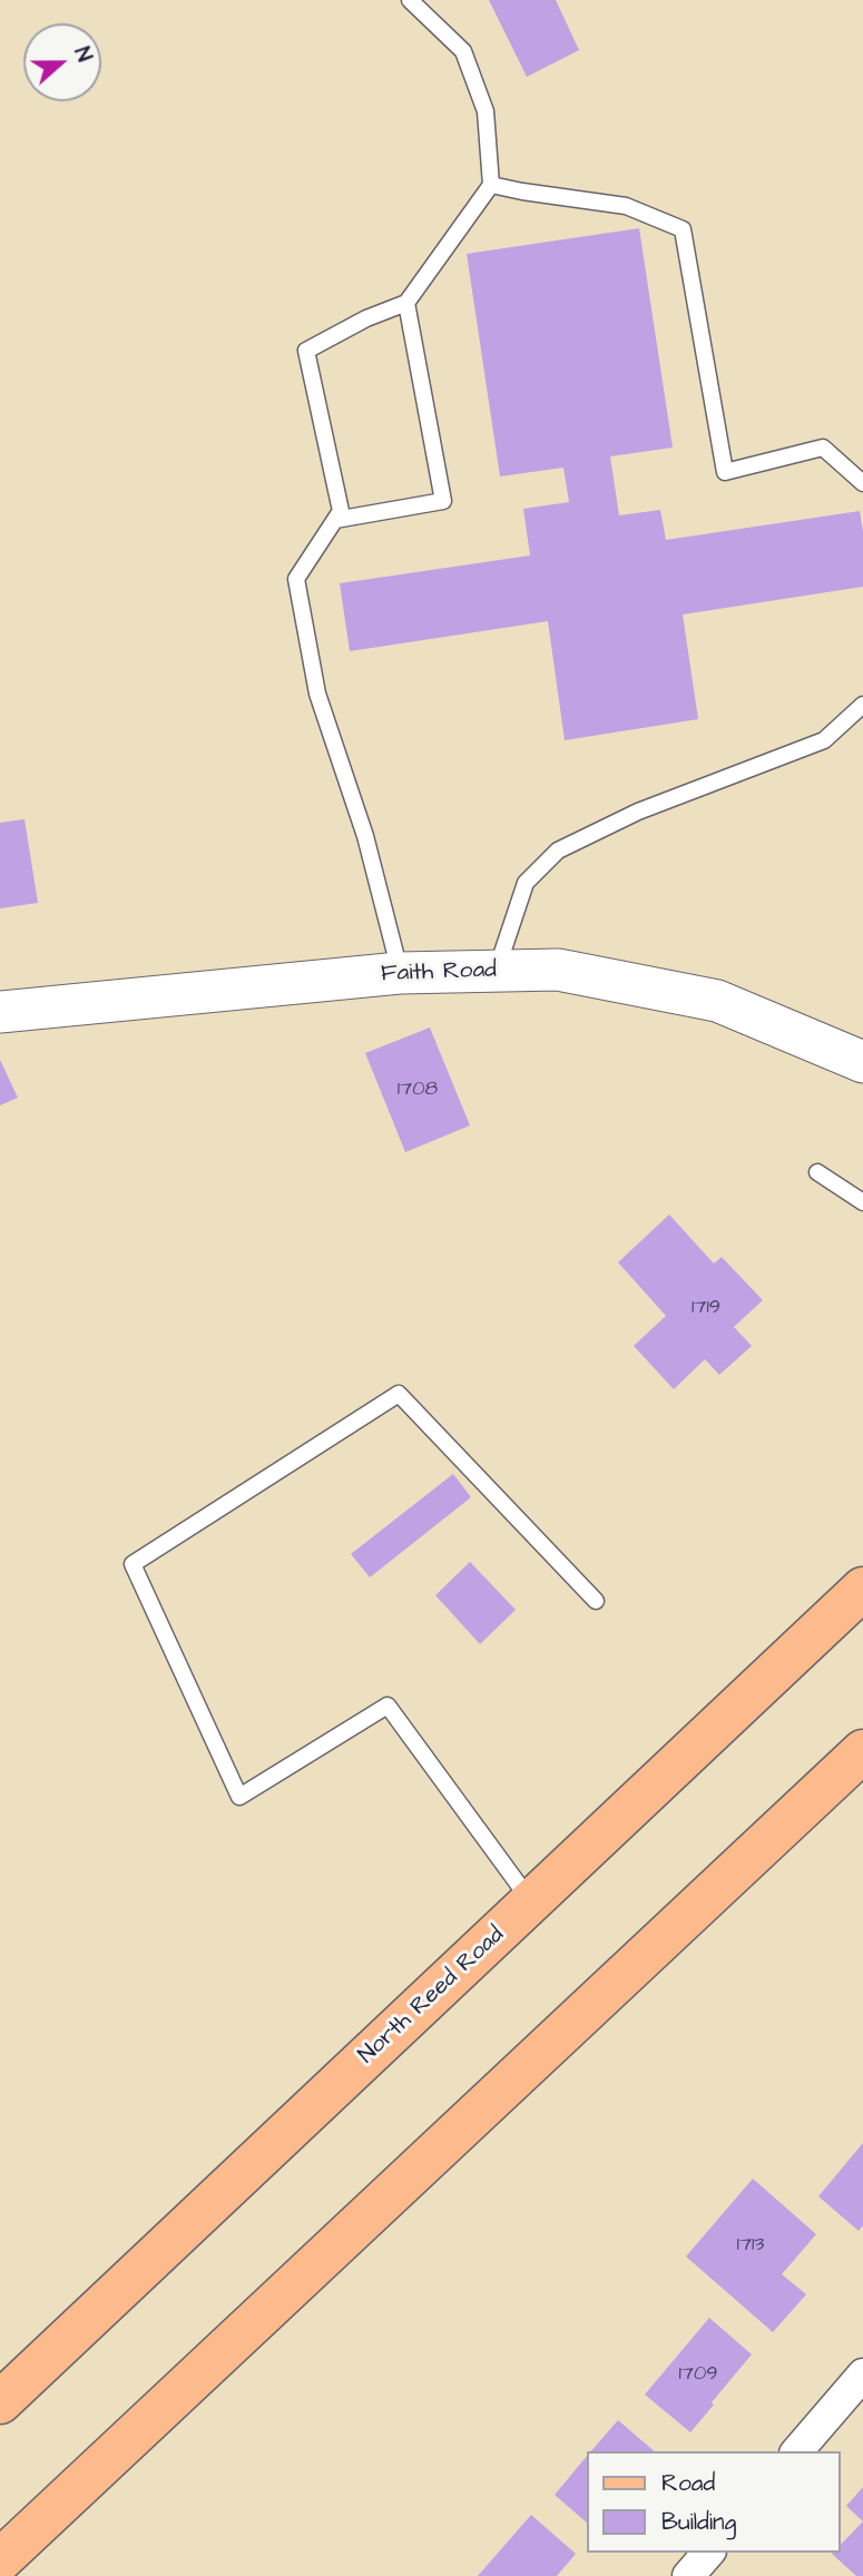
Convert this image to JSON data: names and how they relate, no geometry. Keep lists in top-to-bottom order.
{
  "streets": {
    "main road": ["North Reed Road"],
    "street": ["Faith Road"]
  },
  "house_numbers": [
    "1708",
    "1719",
    "1713",
    "1709"
  ],
  "legend": ["Road", "Building"],
  "north": "right"
}
